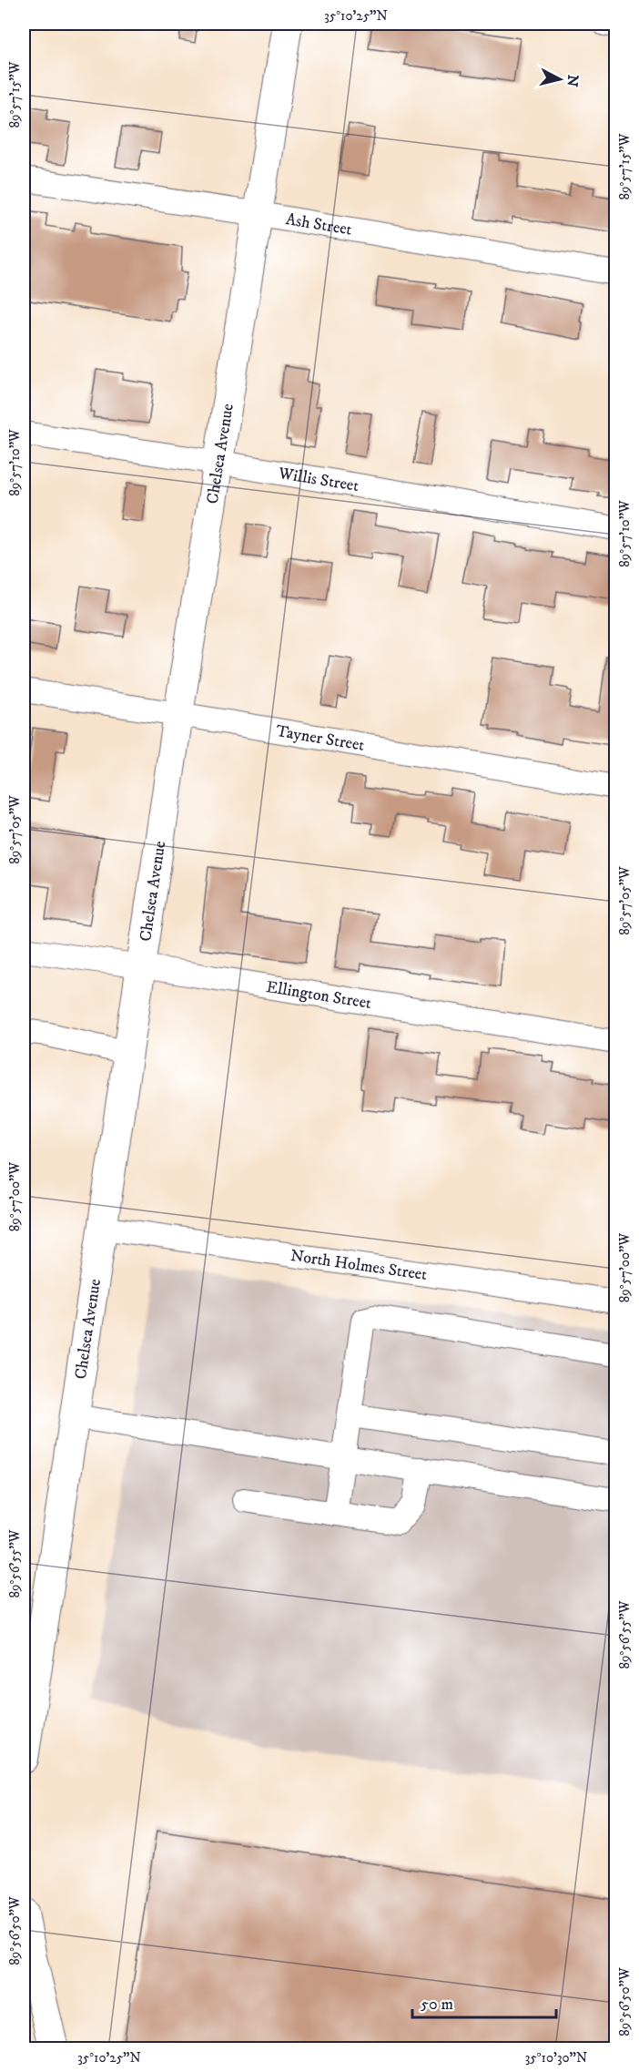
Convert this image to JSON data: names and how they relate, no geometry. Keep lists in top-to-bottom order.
{
  "streets": {
    "main road": ["Chelsea Avenue"],
    "street": [
      "Ash Street",
      "Willis Street",
      "Tayner Street",
      "Ellington Street",
      "North Holmes Street"
    ]
  },
  "crossings": [
    ["Ash Street", "Chelsea Avenue"],
    ["Chelsea Avenue", "Willis Street"],
    ["Chelsea Avenue", "Tayner Street"],
    ["Chelsea Avenue", "Ellington Street"],
    ["Chelsea Avenue", "North Holmes Street"]
  ],
  "scale_bar": "50 m",
  "north": "right",
  "coordinates": [
    "35°10'25\"N",
    "89°57'15\"W",
    "89°57'10\"W",
    "89°57'05\"W",
    "89°57'00\"W",
    "89°56'55\"W",
    "89°56'50\"W",
    "35°10'30\"N"
  ]
}
